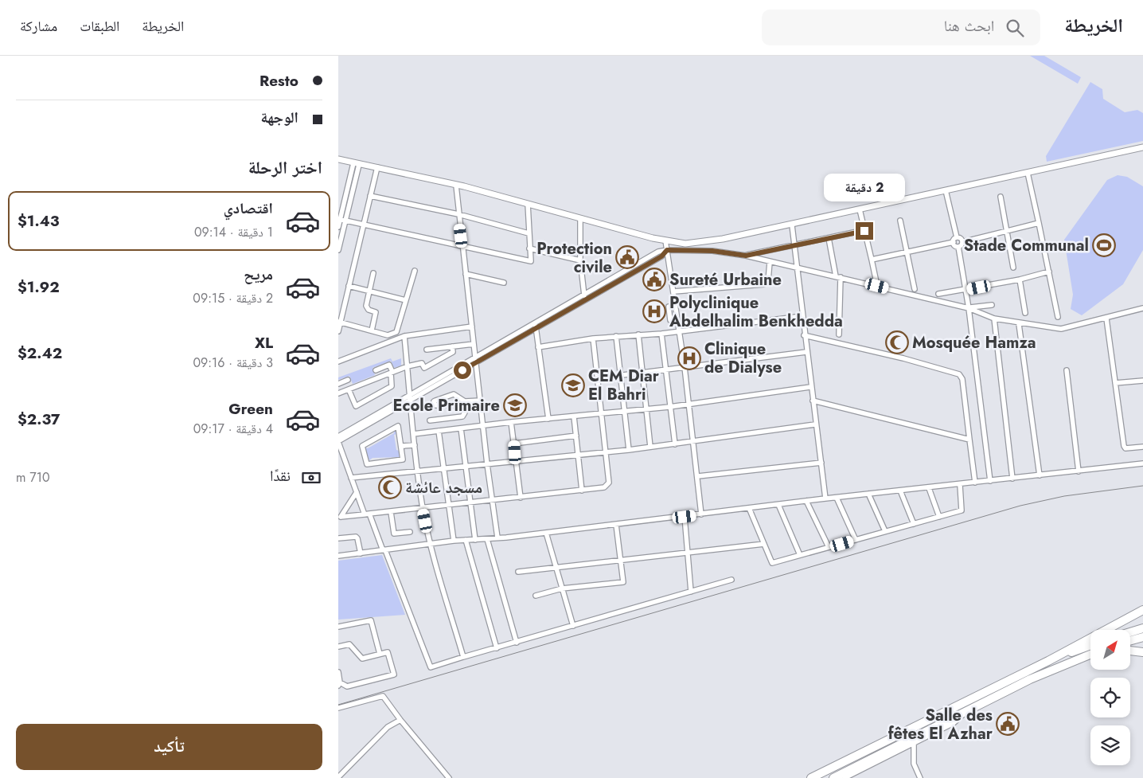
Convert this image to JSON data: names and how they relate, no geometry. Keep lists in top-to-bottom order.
{
  "places": {
    "sports": ["Stade Communal"],
    "public building": ["Protection civile", "Sureté Urbaine", "Salle des fêtes El Azhar"],
    "hospital": ["Polyclinique Abdelhalim Benkhedda", "Clinique de Dialyse"],
    "mosque": ["Mosquée Hamza", "مسجد عائشة"],
    "school or university": ["CEM Diar El Bahri", "Ecole Primaire"]
  },
  "north": "top right",
  "page": {
    "header": "الخريطة",
    "search": "ابحث هنا",
    "nav": ["الخريطة", "الطبقات", "مشاركة"],
    "banner": ["Resto", "الوجهة"],
    "heading": "اختر الرحلة",
    "bubble": "2 دقيقة",
    "list": [
      {
        "name": "اقتصادي",
        "note": "1 دقيقة · 09:14",
        "value": "$1.43"
      },
      {
        "name": "مريح",
        "note": "2 دقيقة · 09:15",
        "value": "$1.92"
      },
      {
        "name": "XL",
        "note": "3 دقيقة · 09:16",
        "value": "$2.42"
      },
      {
        "name": "Green",
        "note": "4 دقيقة · 09:17",
        "value": "$2.37"
      }
    ],
    "pay": ["نقدًا", "710 m"],
    "buttons": "تأكيد"
  }
}
